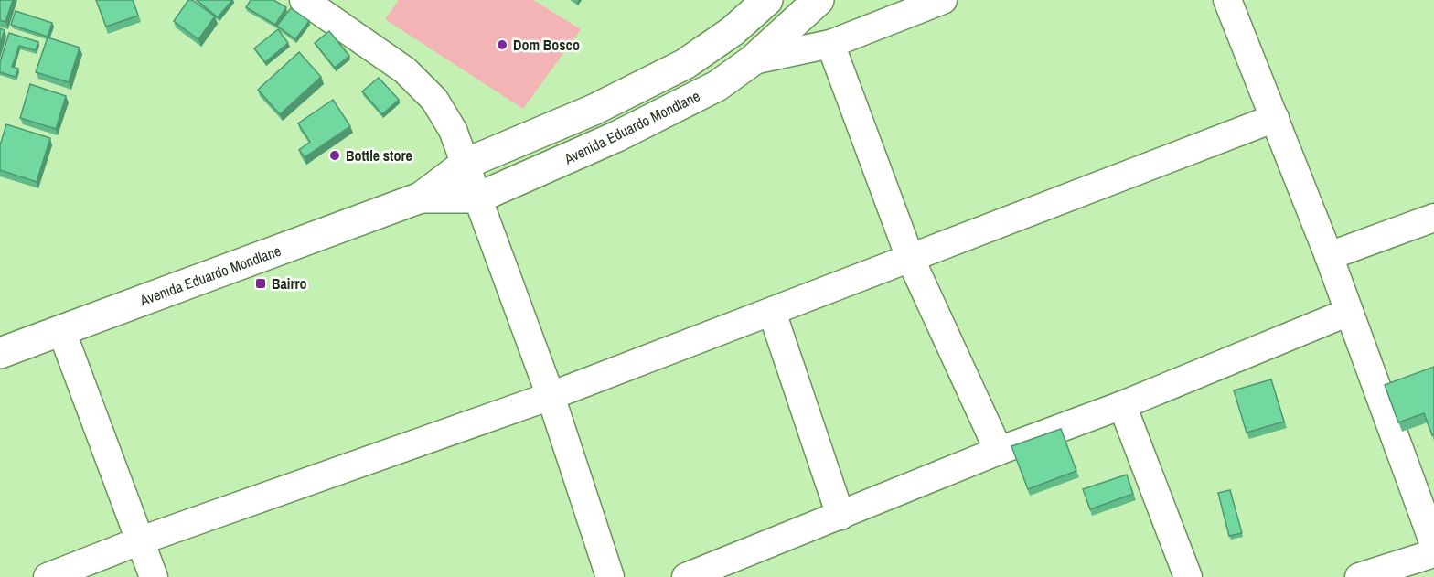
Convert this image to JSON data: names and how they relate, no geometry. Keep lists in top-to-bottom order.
{
  "streets": {
    "main road": ["Avenida Eduardo Mondlane"]
  },
  "places": {
    "other": ["Dom Bosco", "Bottle store"],
    "transit": ["Bairro"]
  }
}
